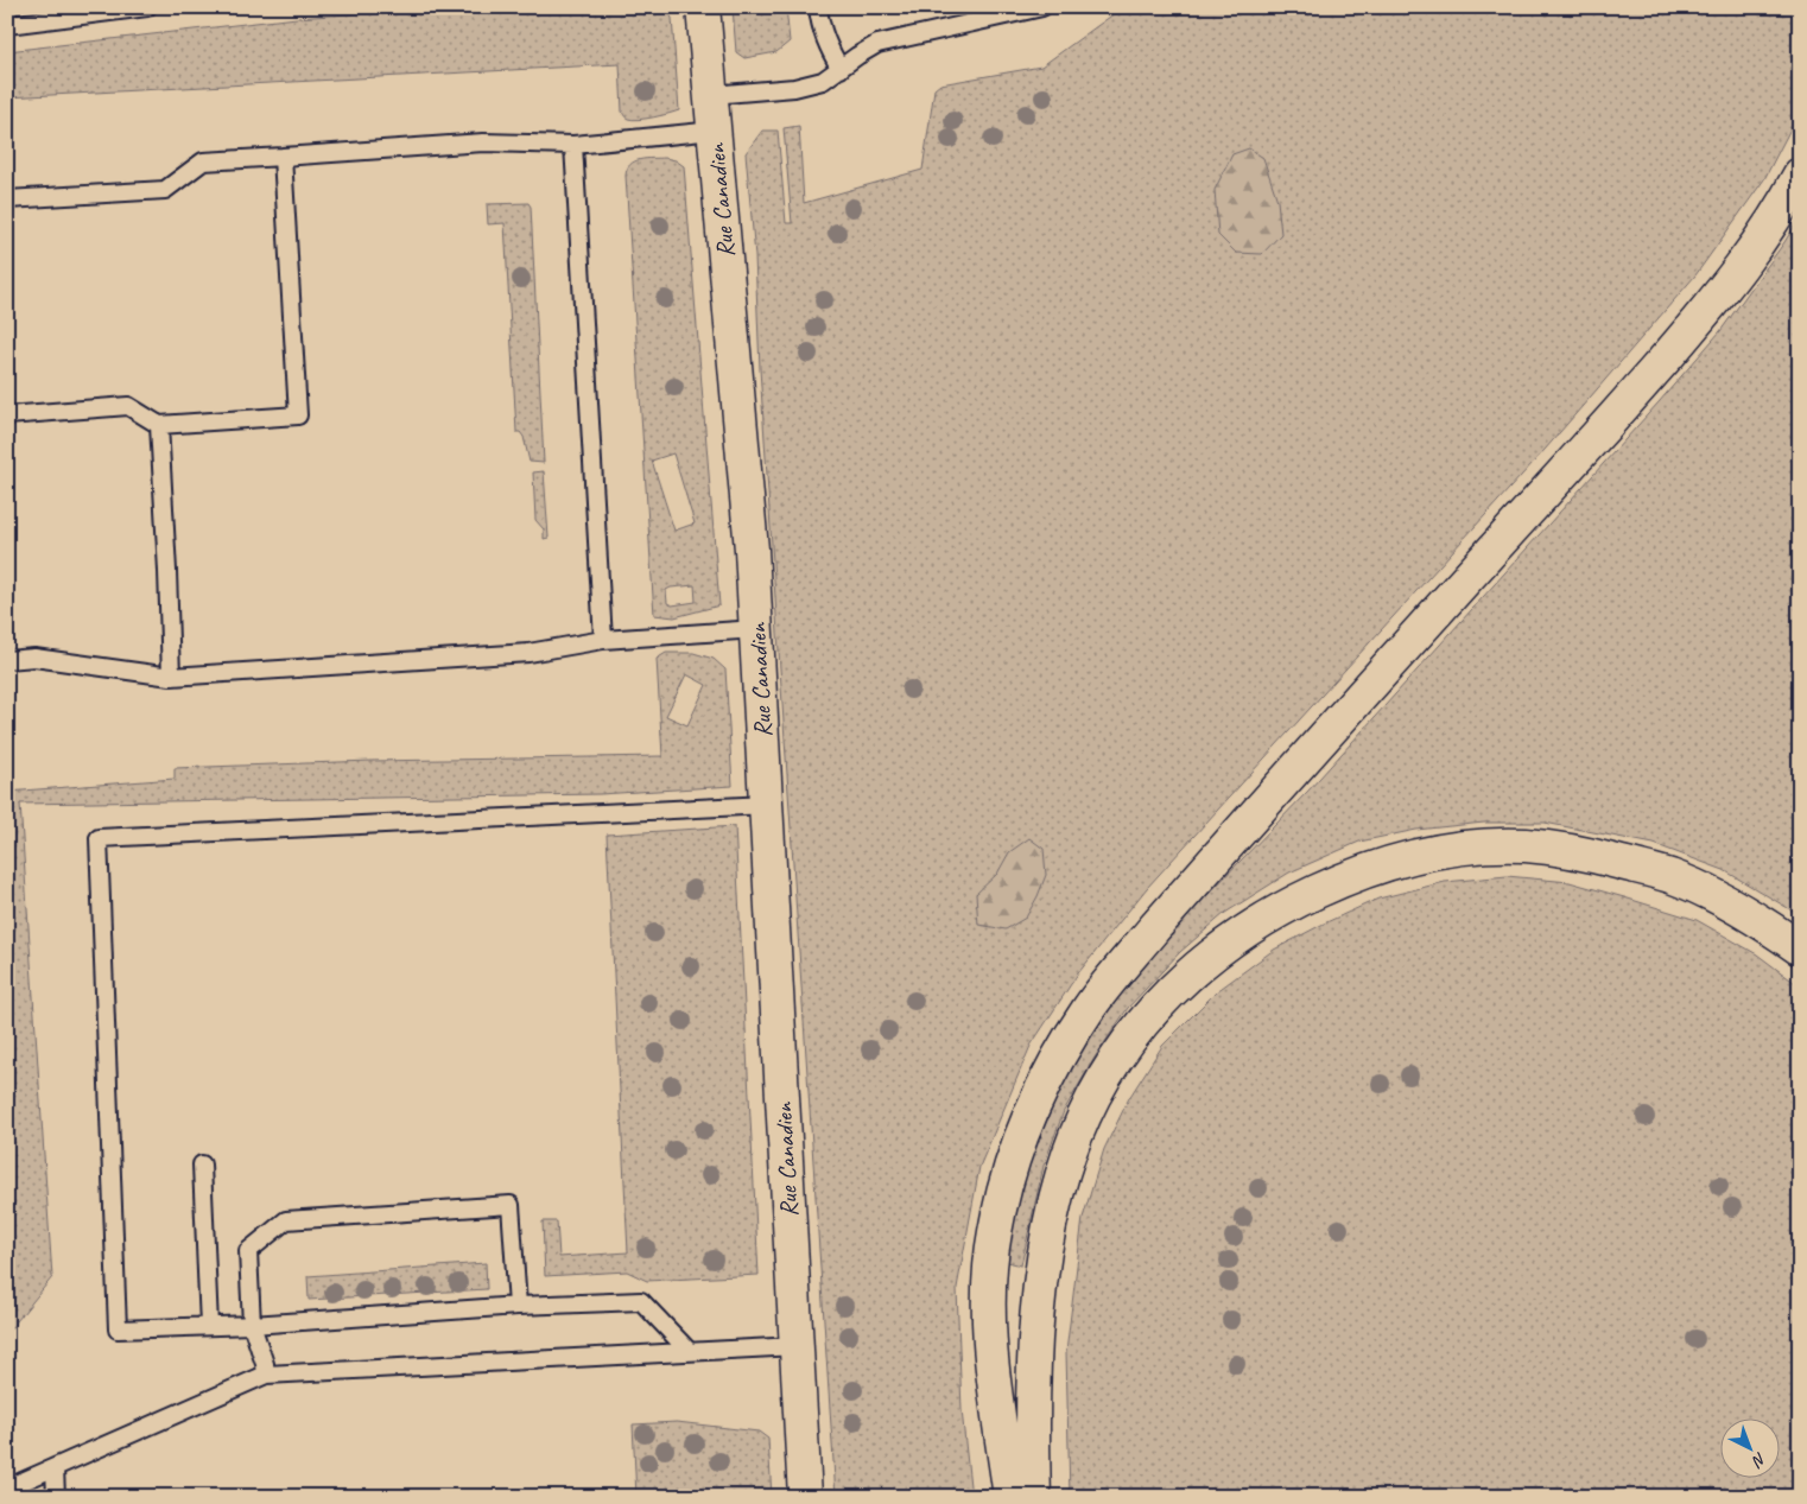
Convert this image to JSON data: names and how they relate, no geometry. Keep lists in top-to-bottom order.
{
  "streets": {
    "main road": ["Rue Canadien"]
  },
  "north": "bottom right"
}
